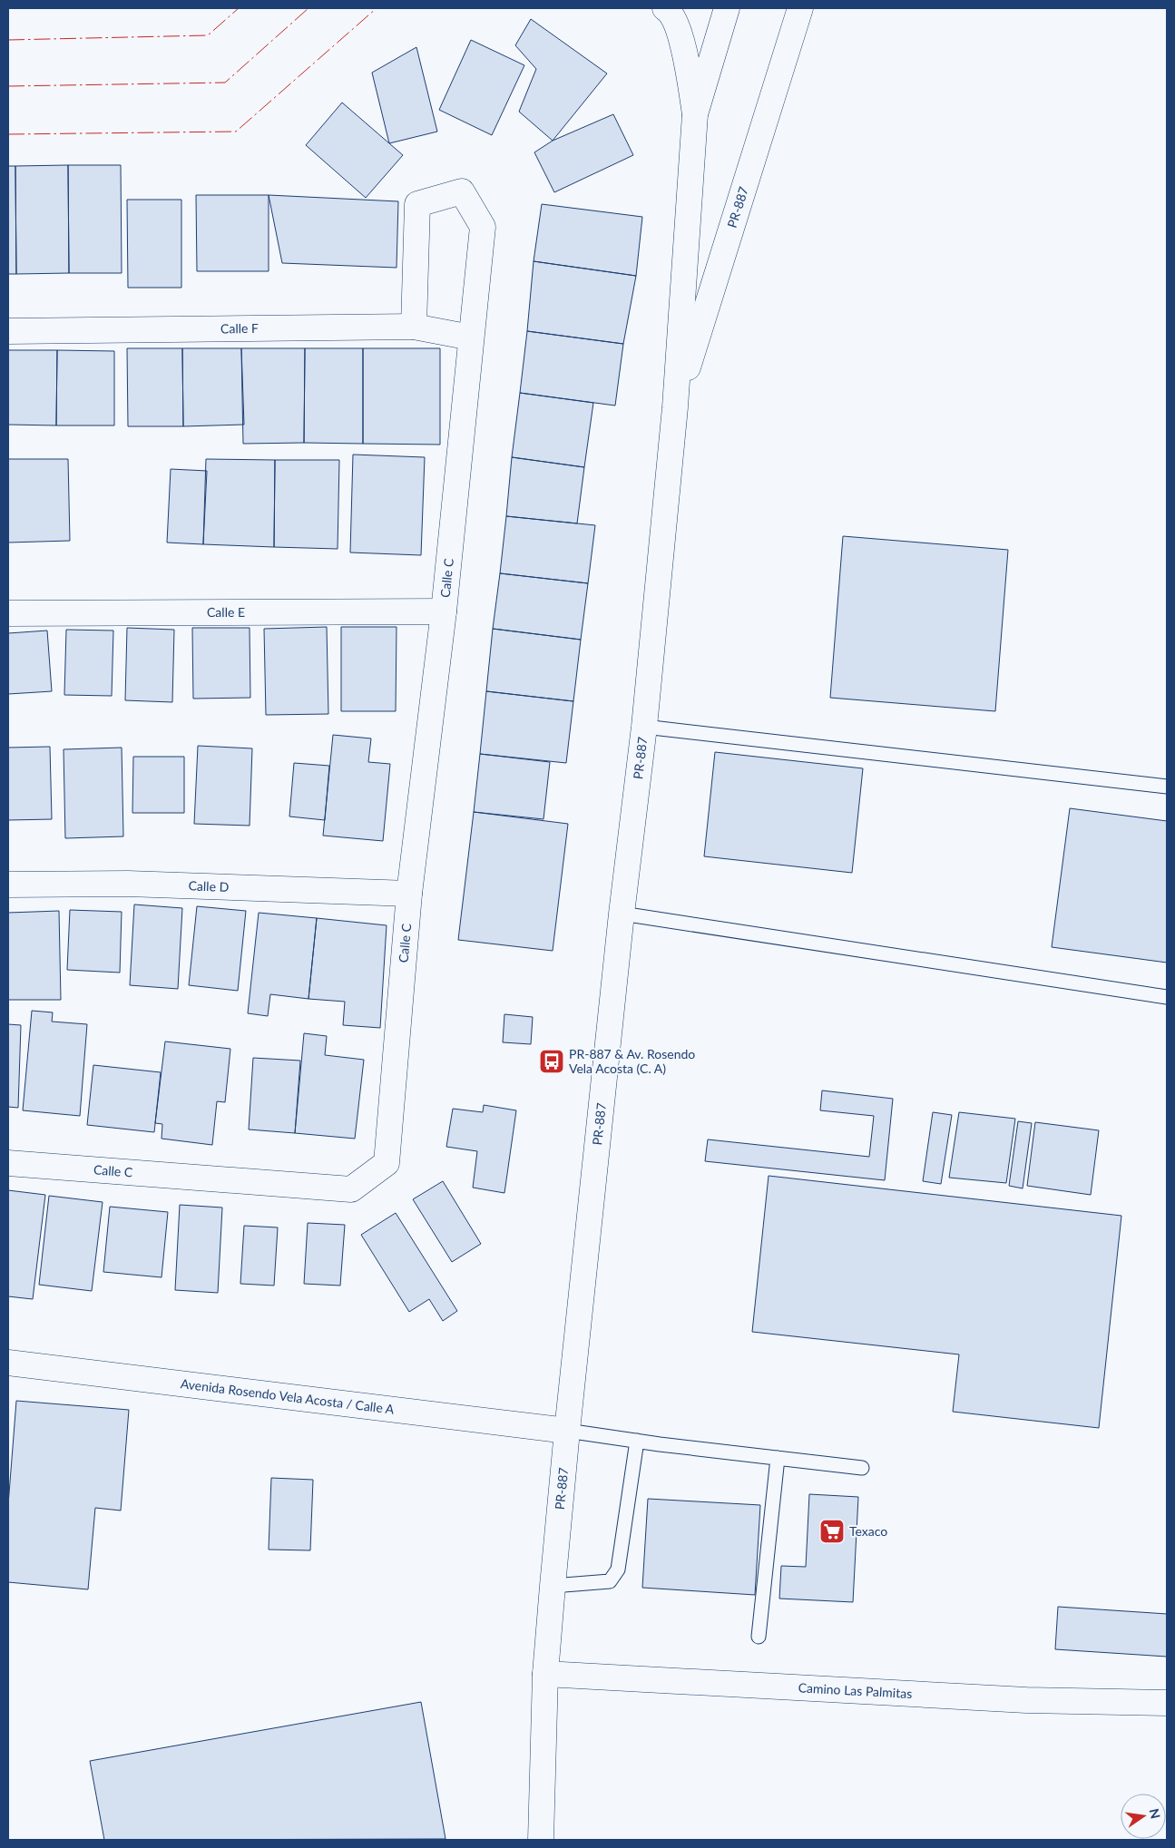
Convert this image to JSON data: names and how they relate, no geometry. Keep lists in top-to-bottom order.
{
  "streets": {
    "main road": [
      "PR-887",
      "Calle F",
      "Calle C",
      "Calle E",
      "Calle D",
      "Avenida Rosendo Vela Acosta / Calle A",
      "Camino Las Palmitas"
    ]
  },
  "crossings": [
    ["PR-887", "Avenida Rosendo Vela Acosta / Calle A"],
    ["PR-887", "Camino Las Palmitas"],
    ["Calle F", "Calle C"],
    ["Calle C", "Calle E"],
    ["Calle C", "Calle D"]
  ],
  "places": {
    "bus stop": ["PR-887 & Av. Rosendo Vela Acosta (C. A)"],
    "supermarket": ["Texaco"]
  },
  "north": "right"
}
